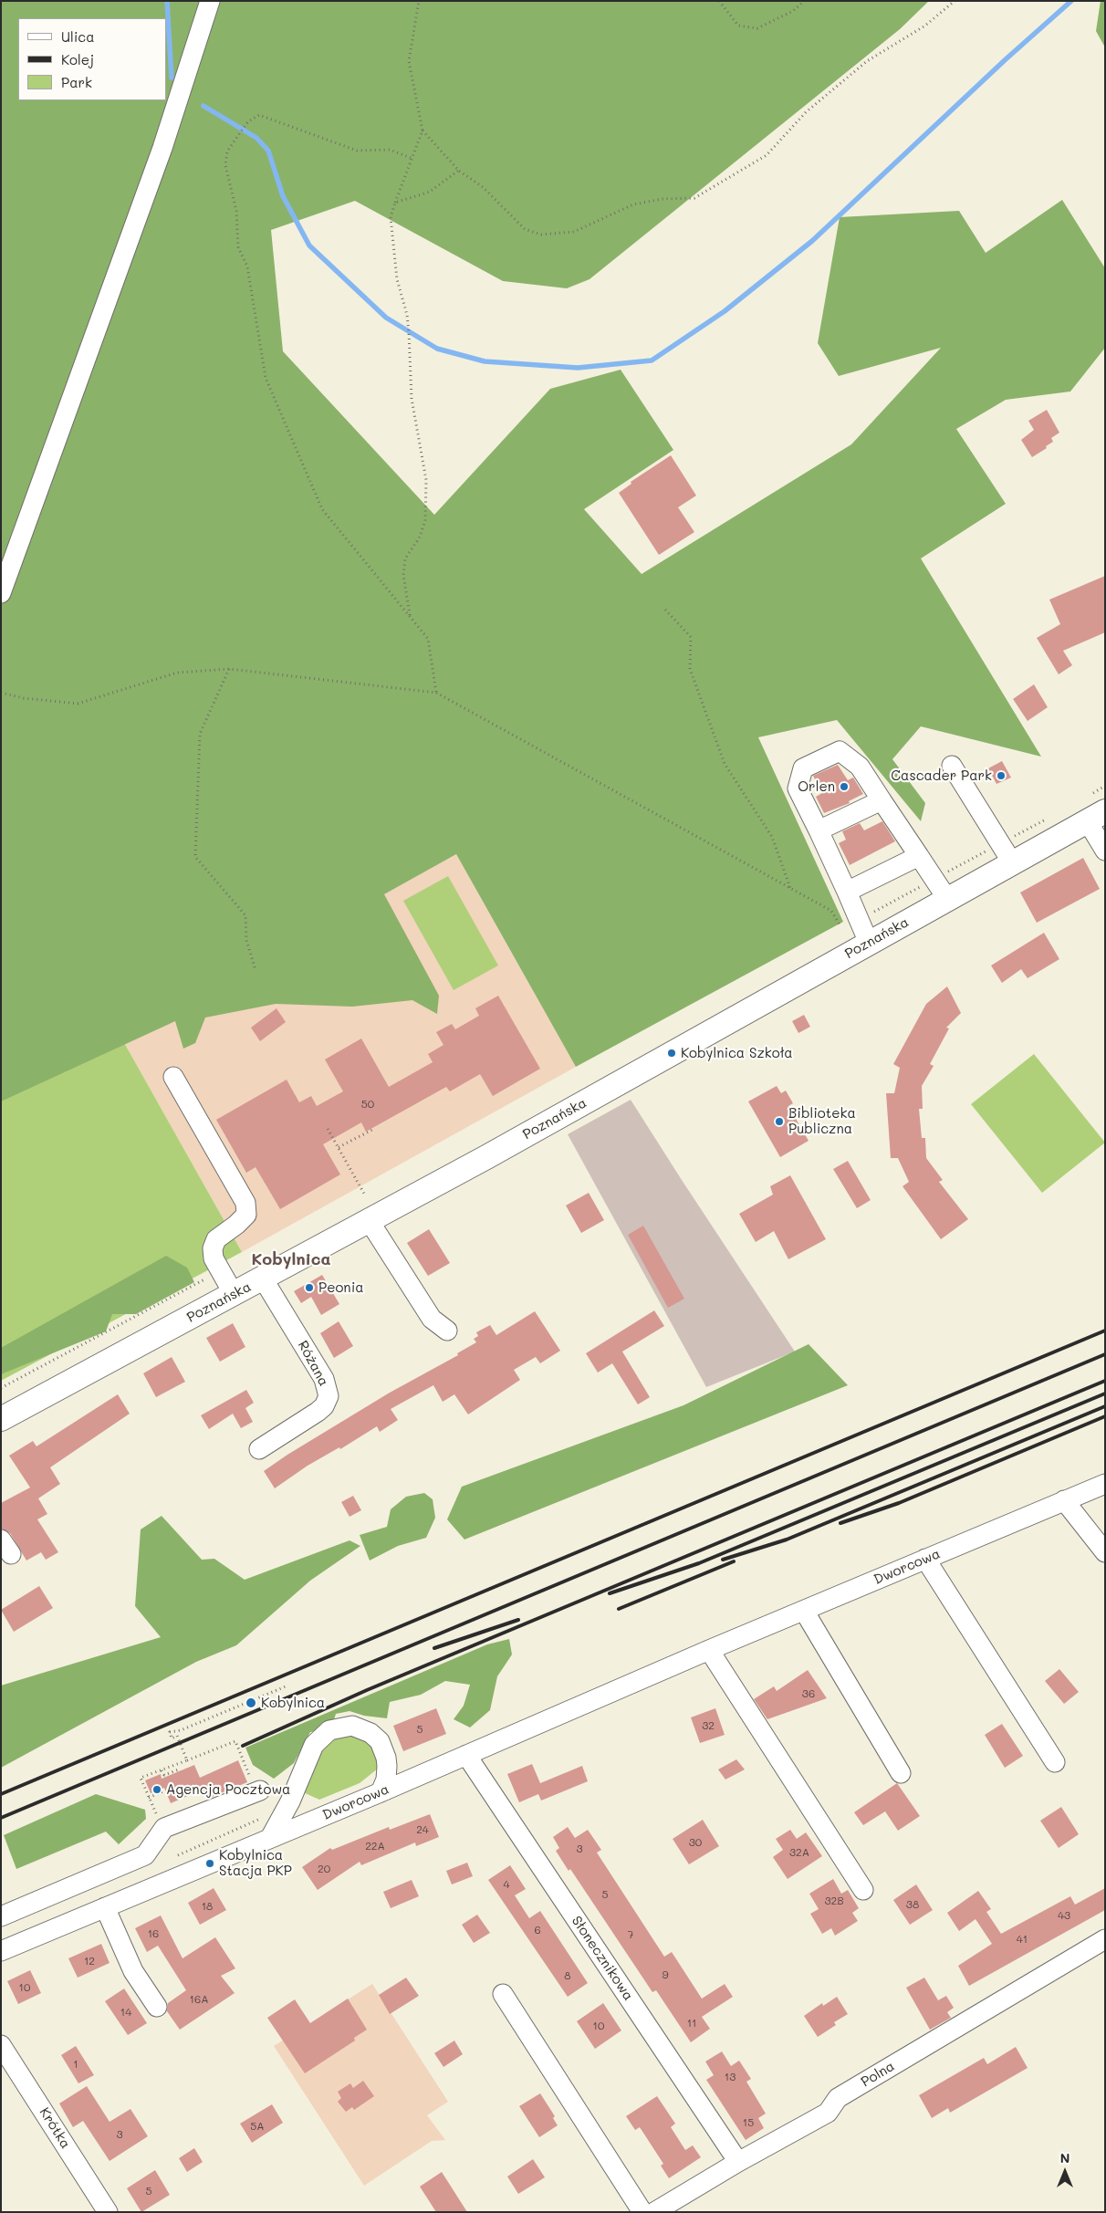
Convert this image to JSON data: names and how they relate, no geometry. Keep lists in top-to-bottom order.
{
  "streets": {
    "main road": ["Poznańska"],
    "street": [
      "Różana",
      "Dworcowa",
      "Słonecznikowa",
      "Polna",
      "Krótka"
    ]
  },
  "crossings": [
    ["Poznańska", "Różana"],
    ["Dworcowa", "Słonecznikowa"],
    ["Słonecznikowa", "Polna"]
  ],
  "districts": ["Kobylnica"],
  "places": [
    "Cascader Park",
    "Orlen",
    "Kobylnica Szkoła",
    "Biblioteka Publiczna",
    "Peonia",
    "Kobylnica",
    "Agencja Pocztowa",
    "Kobylnica Stacja PKP"
  ],
  "house_numbers": [
    "50",
    "36",
    "32",
    "5",
    "24",
    "30",
    "22A",
    "3",
    "32A",
    "20",
    "4",
    "5",
    "32B",
    "38",
    "18",
    "43",
    "6",
    "16",
    "7",
    "41",
    "12",
    "9",
    "8",
    "10",
    "16A",
    "14",
    "11",
    "10",
    "1",
    "13",
    "15",
    "5A",
    "3",
    "5"
  ],
  "legend": ["Ulica", "Kolej", "Park"],
  "north": "top"
}
